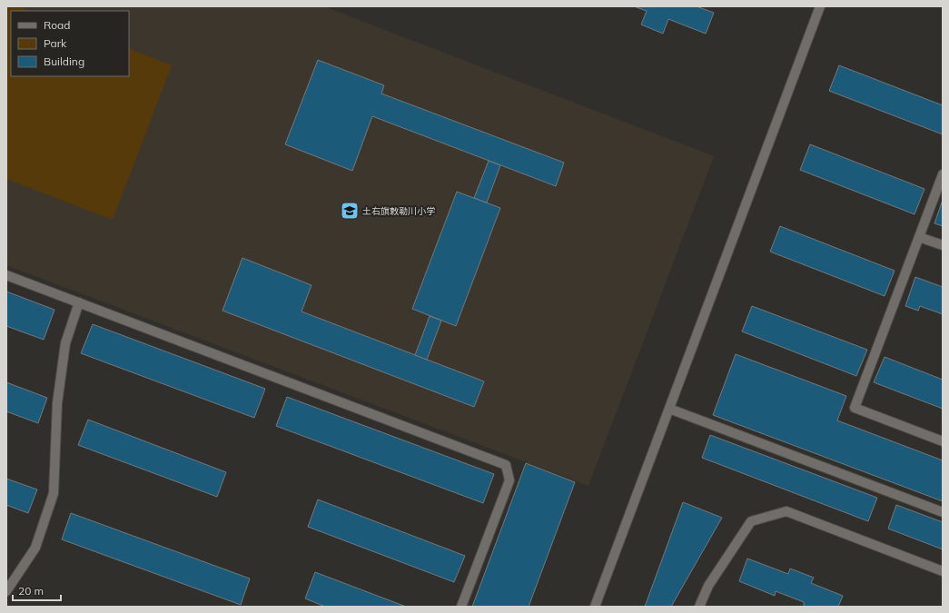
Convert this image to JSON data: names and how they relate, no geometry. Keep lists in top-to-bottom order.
{
  "places": {
    "school or university": ["土右旗敕勒川小学"]
  },
  "legend": ["Road", "Park", "Building"],
  "scale_bar": "20 m"
}
